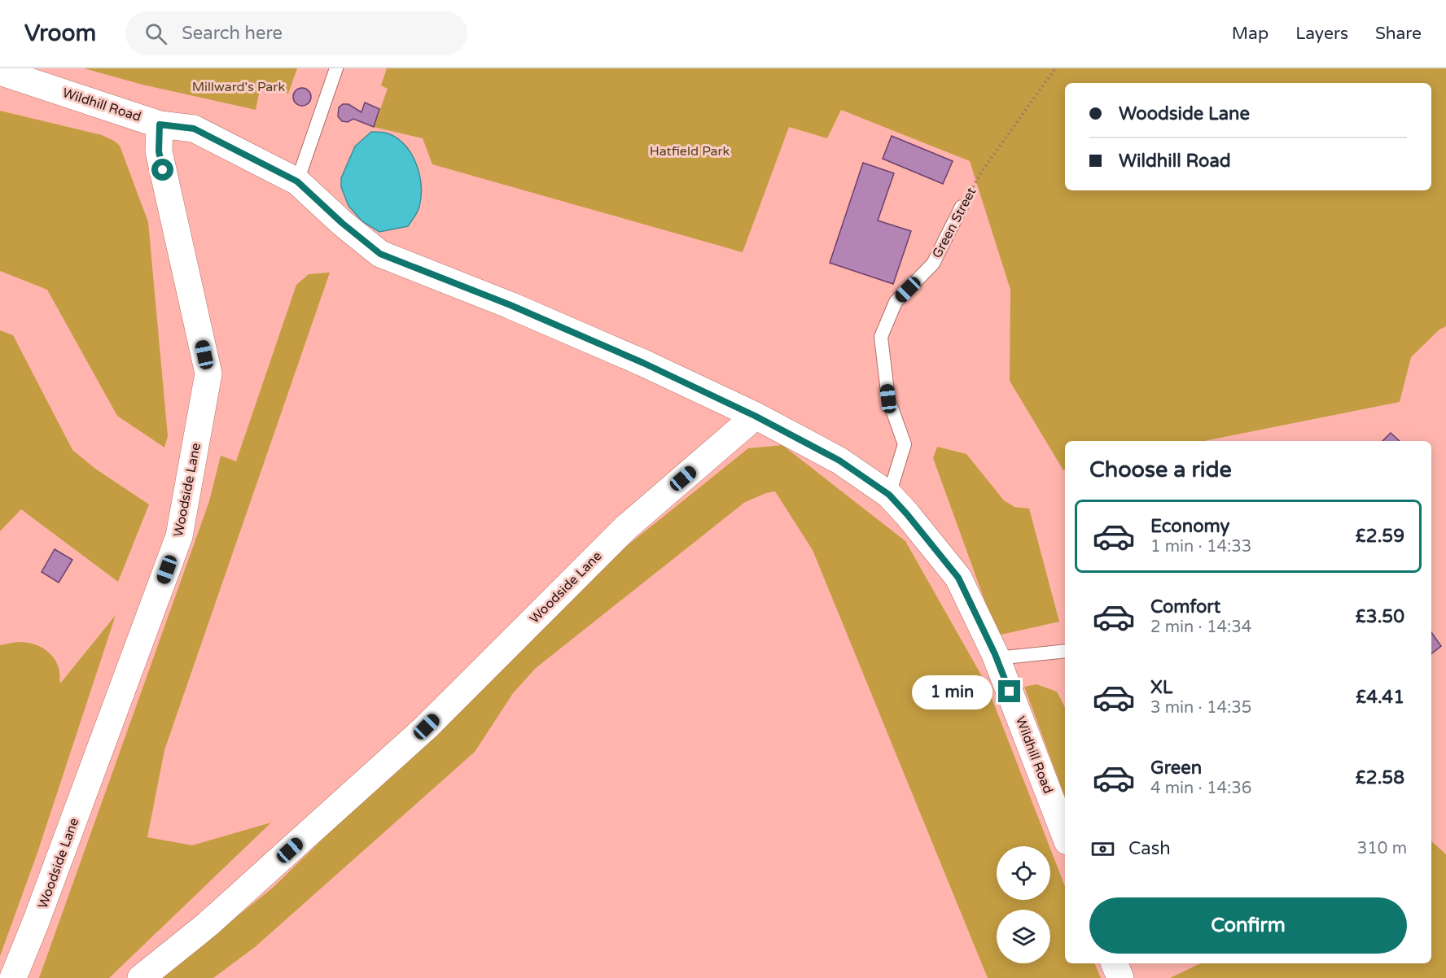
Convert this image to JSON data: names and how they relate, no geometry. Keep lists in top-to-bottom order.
{
  "streets": {
    "street": ["Wildhill Road", "Woodside Lane"],
    "lane": ["Green Street"]
  },
  "crossings": [
    ["Wildhill Road", "Green Street"],
    ["Wildhill Road", "Woodside Lane"]
  ],
  "parks": ["Millward's Park", "Hatfield Park"],
  "page": {
    "header": "Vroom",
    "search": "Search here",
    "nav": ["Map", "Layers", "Share"],
    "banner": ["Woodside Lane", "Wildhill Road"],
    "heading": "Choose a ride",
    "list": [
      {
        "name": "Economy",
        "note": "1 min · 14:33",
        "value": "£2.59"
      },
      {
        "name": "Comfort",
        "note": "2 min · 14:34",
        "value": "£3.50"
      },
      {
        "name": "XL",
        "note": "3 min · 14:35",
        "value": "£4.41"
      },
      {
        "name": "Green",
        "note": "4 min · 14:36",
        "value": "£2.58"
      }
    ],
    "bubble": "1 min",
    "pay": ["Cash", "310 m"],
    "buttons": "Confirm"
  }
}
